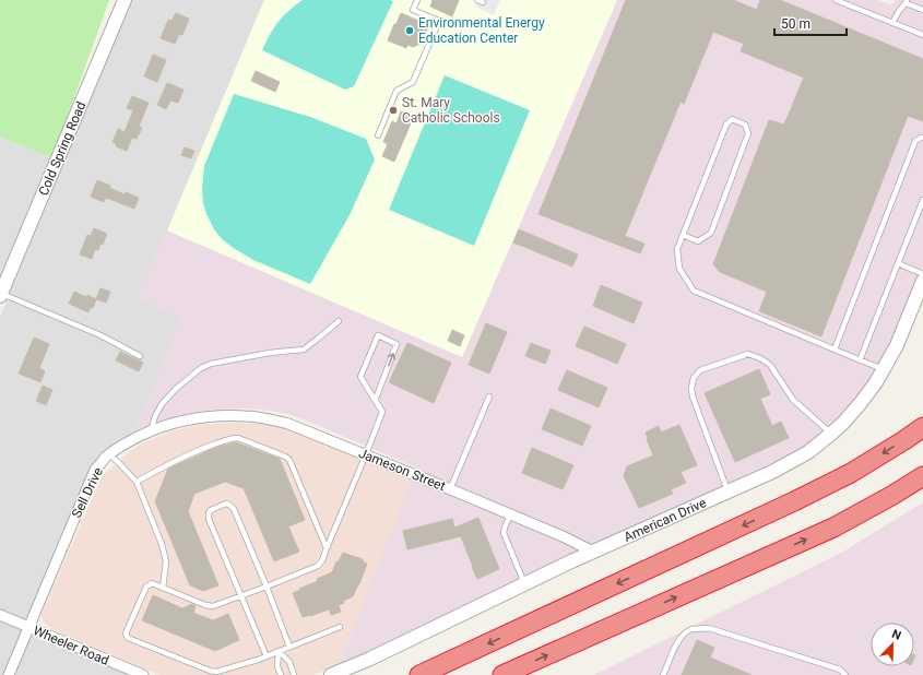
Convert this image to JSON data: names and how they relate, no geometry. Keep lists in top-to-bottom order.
{
  "streets": {
    "street": [
      "Cold Spring Road",
      "Jameson Street",
      "Sell Drive",
      "American Drive",
      "Wheeler Road"
    ]
  },
  "crossings": [
    ["Jameson Street", "Sell Drive"],
    ["Jameson Street", "American Drive"],
    ["Sell Drive", "Wheeler Road"]
  ],
  "places": ["Environmental Energy Education Center", "St. Mary Catholic Schools"],
  "scale_bar": "50 m",
  "north": "top right"
}
